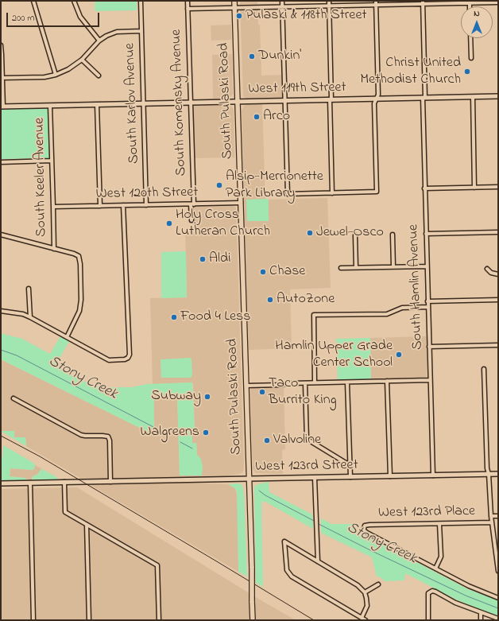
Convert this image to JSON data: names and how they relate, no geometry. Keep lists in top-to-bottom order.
{
  "streets": {
    "main road": ["South Pulaski Road"],
    "street": [
      "West 119th Street",
      "South Komensky Avenue",
      "South Karlov Avenue",
      "South Keeler Avenue",
      "West 120th Street",
      "South Hamlin Avenue",
      "West 123rd Street",
      "West 123rd Place"
    ]
  },
  "crossings": [
    ["West 119th Street", "South Pulaski Road"],
    ["West 119th Street", "South Komensky Avenue"],
    ["West 119th Street", "South Karlov Avenue"],
    ["West 119th Street", "South Keeler Avenue"],
    ["West 119th Street", "South Hamlin Avenue"],
    ["South Pulaski Road", "West 120th Street"],
    ["South Pulaski Road", "West 123rd Street"],
    ["South Komensky Avenue", "West 120th Street"],
    ["South Karlov Avenue", "West 120th Street"],
    ["South Keeler Avenue", "West 120th Street"],
    ["South Hamlin Avenue", "West 123rd Street"]
  ],
  "water": ["Stony Creek"],
  "places": [
    "Pulaski & 118th Street",
    "Dunkin'",
    "Christ United Methodist Church",
    "Arco",
    "Alsip-Merrionette Park Library",
    "Holy Cross Lutheran Church",
    "Jewel-Osco",
    "Aldi",
    "Chase",
    "AutoZone",
    "Food 4 Less",
    "Hamlin Upper Grade Center School",
    "Taco Burrito King",
    "Subway",
    "Walgreens",
    "Valvoline"
  ],
  "scale_bar": "200 m",
  "north": "top"
}
